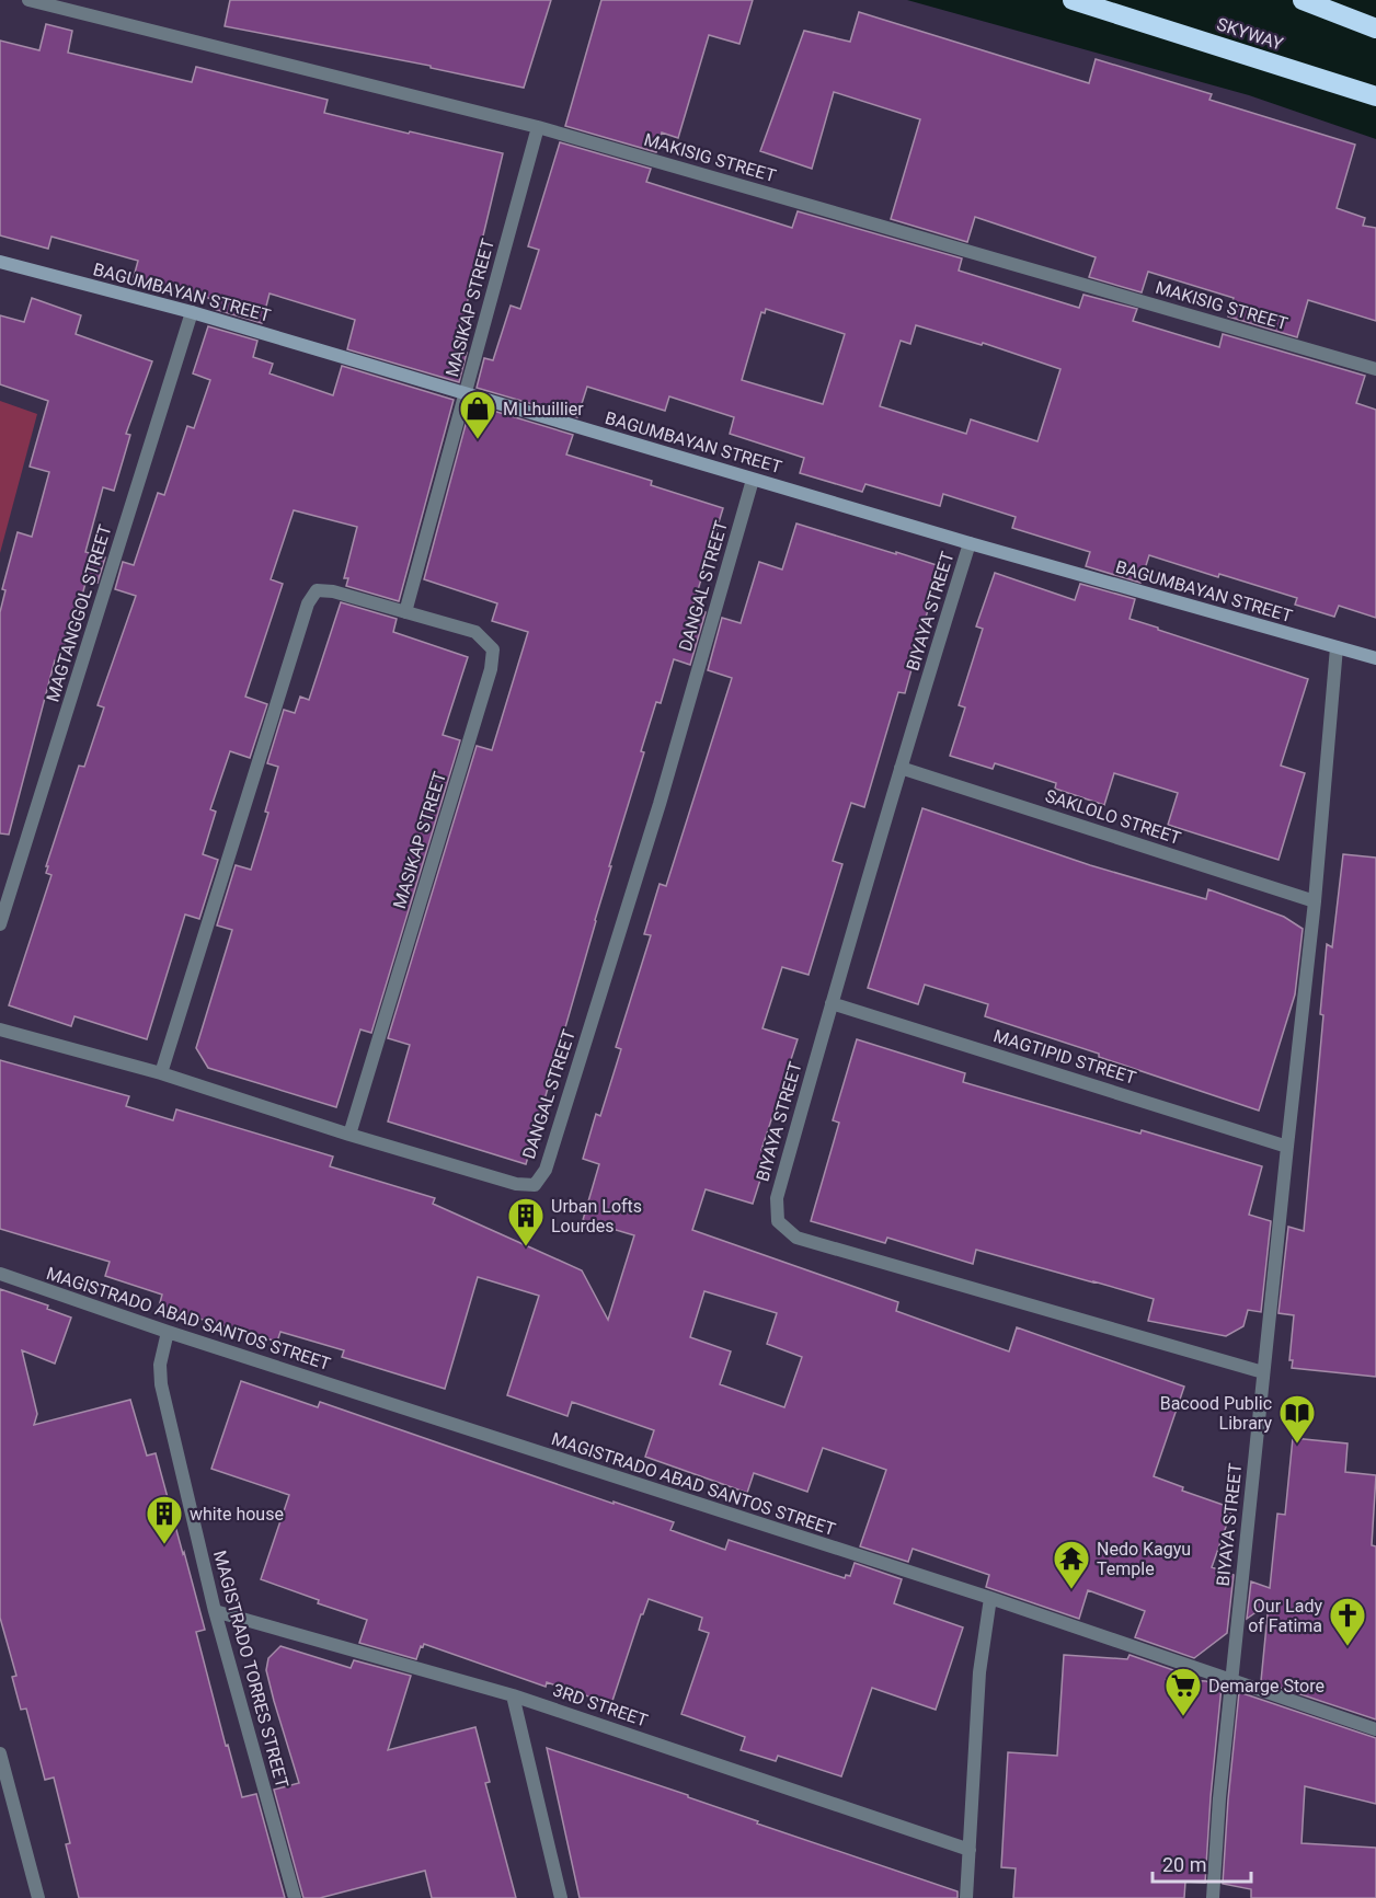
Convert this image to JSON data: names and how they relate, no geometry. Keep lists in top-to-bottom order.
{
  "streets": {
    "highway": ["SKYWAY"],
    "street": [
      "MAKISIG STREET",
      "BAGUMBAYAN STREET",
      "MASIKAP STREET",
      "DANGAL STREET",
      "BIYAYA STREET",
      "MAGTANGGOL STREET",
      "SAKLOLO STREET",
      "MAGTIPID STREET",
      "MAGISTRADO ABAD SANTOS STREET",
      "MAGISTRADO TORRES STREET",
      "3RD STREET"
    ]
  },
  "crossings": [
    ["MAKISIG STREET", "MASIKAP STREET"],
    ["BAGUMBAYAN STREET", "MASIKAP STREET"],
    ["BAGUMBAYAN STREET", "DANGAL STREET"],
    ["BAGUMBAYAN STREET", "BIYAYA STREET"],
    ["BAGUMBAYAN STREET", "MAGTANGGOL STREET"],
    ["MASIKAP STREET", "DANGAL STREET"],
    ["BIYAYA STREET", "SAKLOLO STREET"],
    ["BIYAYA STREET", "MAGTIPID STREET"],
    ["BIYAYA STREET", "MAGISTRADO ABAD SANTOS STREET"],
    ["MAGISTRADO ABAD SANTOS STREET", "MAGISTRADO TORRES STREET"],
    ["MAGISTRADO TORRES STREET", "3RD STREET"]
  ],
  "places": {
    "shop": ["M Lhuillier"],
    "building": ["Urban Lofts Lourdes", "white house"],
    "library": ["Bacood Public Library"],
    "temple": ["Nedo Kagyu Temple"],
    "church": ["Our Lady of Fatima"],
    "supermarket": ["Demarge Store"]
  },
  "scale_bar": "20 m"
}
